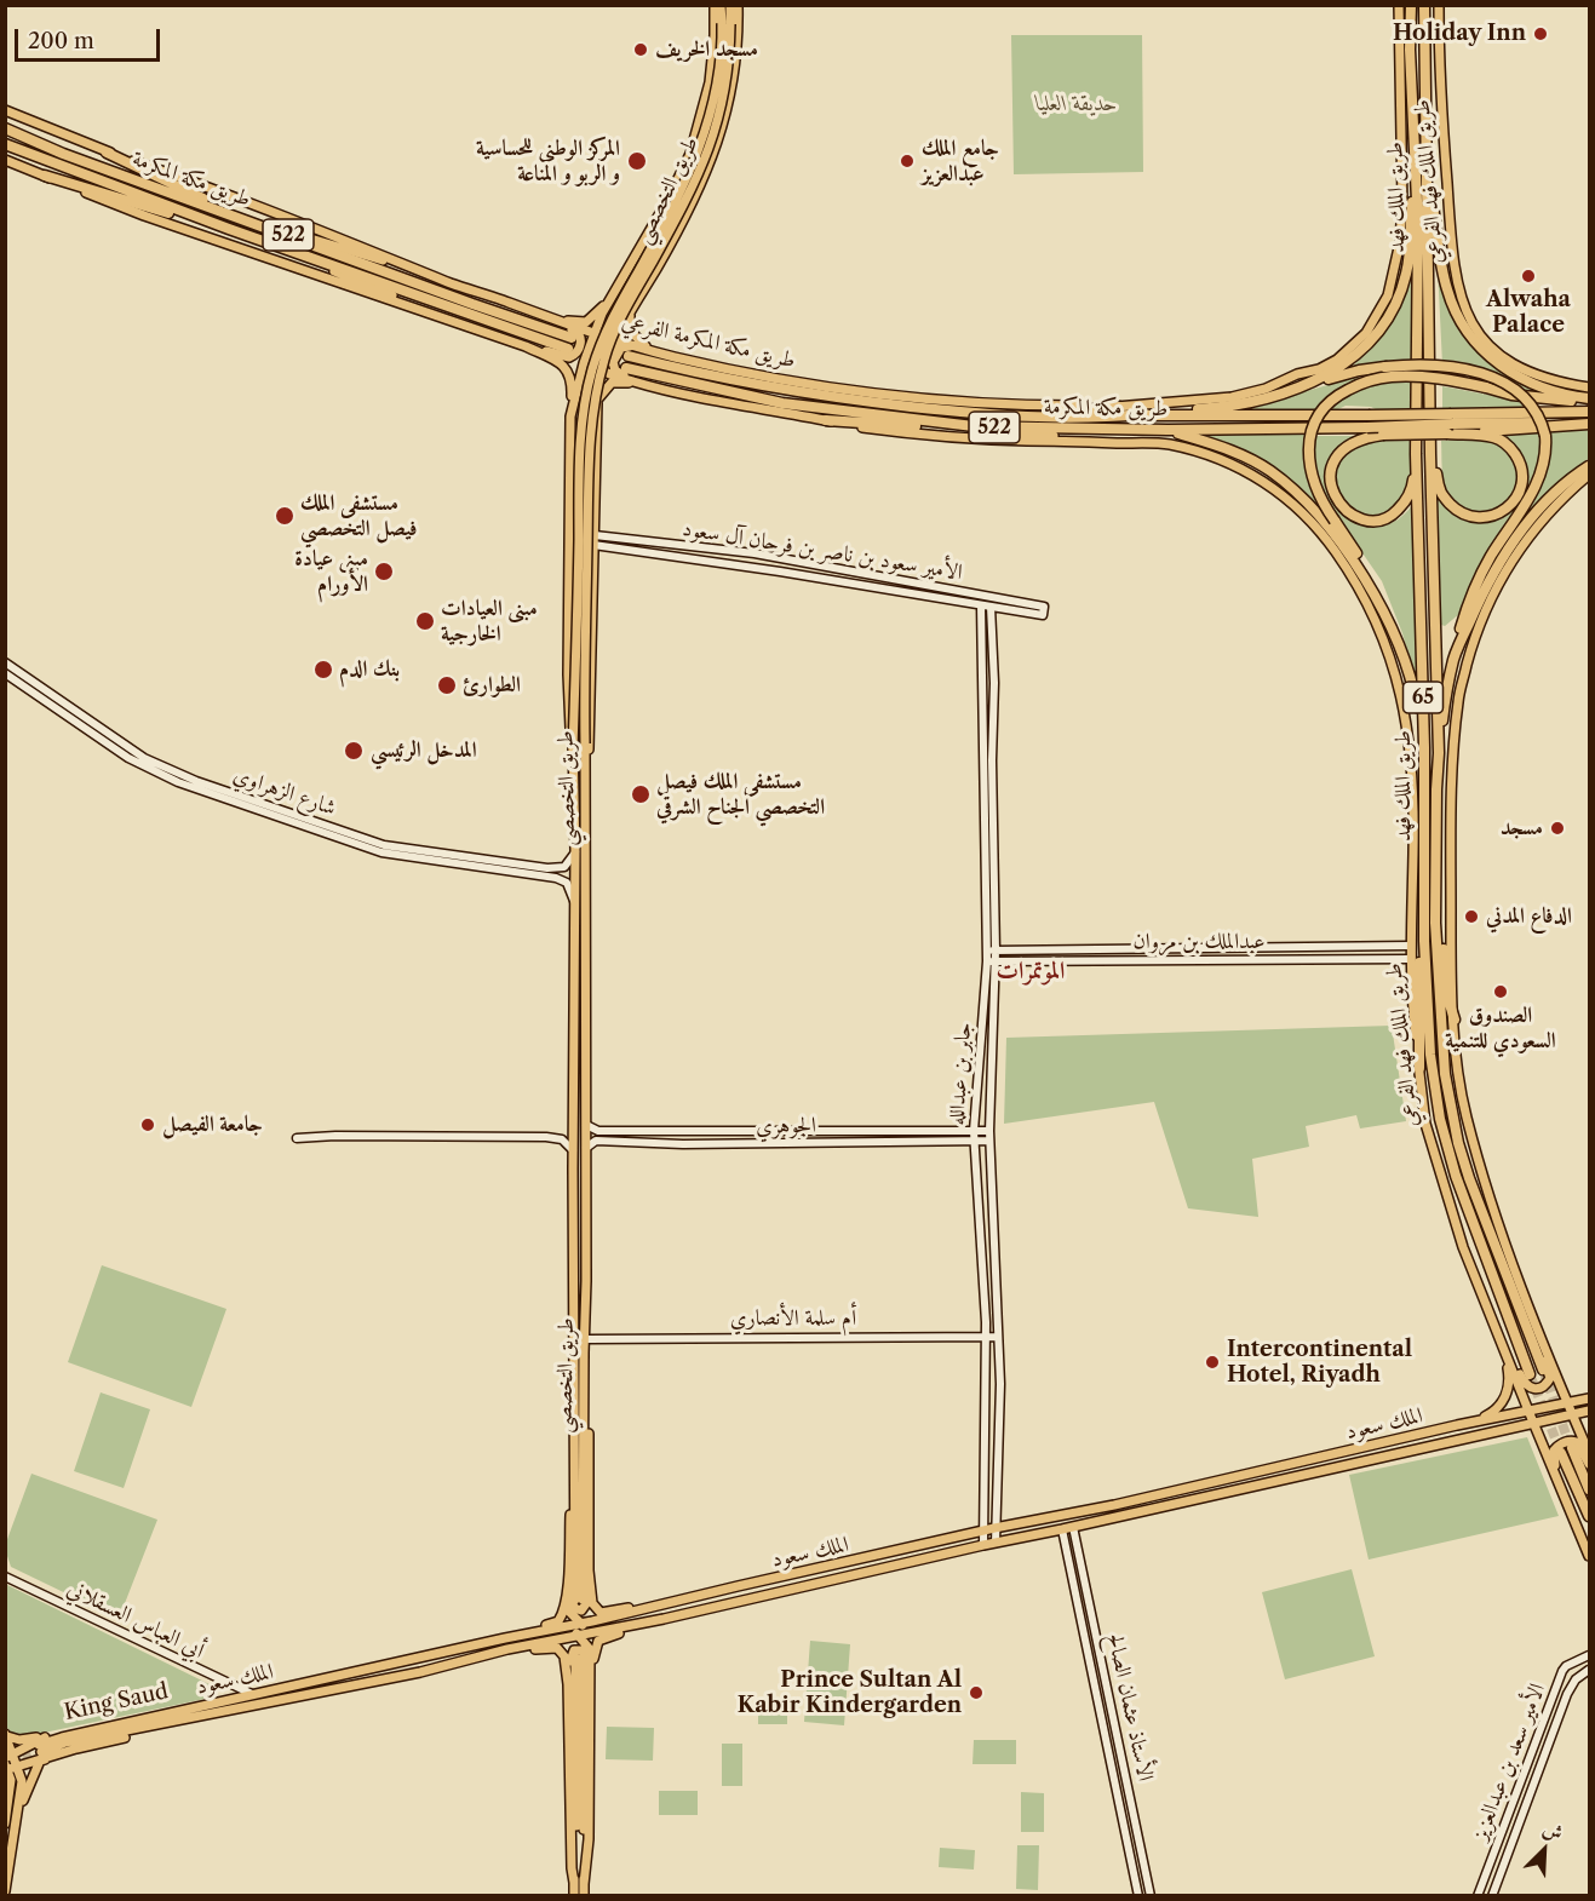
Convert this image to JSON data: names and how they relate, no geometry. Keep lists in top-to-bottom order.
{
  "streets": {
    "highway": [
      "طريق مكة المكرمة",
      "طريق الملك فهد",
      "522",
      "65"
    ],
    "main road": [
      "طريق الملك فهد الفرعي",
      "طريق التخصصي",
      "طريق مكة المكرمة الفرعي",
      "الملك سعود",
      "King Saud"
    ],
    "street": [
      "الأمير سعود بن ناصر بن فرحان آل سعود",
      "شارع الزهراوي",
      "عبدالملك بن مروان",
      "جابر بن عبدالله",
      "الجوهري",
      "أم سلمة الأنصاري",
      "أبي العباس العسقلاني",
      "الأستاذ عثمان الصالح",
      "الأمير سعد بن عبدالعزيز"
    ]
  },
  "crossings": [
    ["طريق الملك فهد الفرعي", "طريق مكة المكرمة الفرعي"],
    ["طريق الملك فهد الفرعي", "عبدالملك بن مروان"],
    ["طريق الملك فهد الفرعي", "الملك سعود"],
    ["طريق التخصصي", "شارع الزهراوي"],
    ["طريق التخصصي", "الجوهري"],
    ["الأمير سعود بن ناصر بن فرحان آل سعود", "جابر بن عبدالله"],
    ["عبدالملك بن مروان", "جابر بن عبدالله"],
    ["جابر بن عبدالله", "الجوهري"],
    ["جابر بن عبدالله", "أم سلمة الأنصاري"],
    ["جابر بن عبدالله", "الملك سعود"],
    ["الملك سعود", "أبي العباس العسقلاني"],
    ["الملك سعود", "King Saud"],
    ["الملك سعود", "الأستاذ عثمان الصالح"]
  ],
  "districts": ["الموتمرات"],
  "parks": ["حديقة العليا"],
  "places": [
    "Holiday Inn",
    "مسجد الخريف",
    "المركز الوطني للحساسية و الربو و المناعة",
    "جامع الملك عبدالعزيز",
    "Alwaha Palace",
    "مستشفى الملك فيصل التخصصي",
    "مبنى عيادة الأورام",
    "مبنى العيادات الخارجية",
    "بنك الدم",
    "الطوارئ",
    "المدخل الرئيسي",
    "مستشفى الملك فيصل التخصصي الجناح الشرقي",
    "مسجد",
    "الدفاع المدني",
    "الصندوق السعودي للتنمية",
    "جامعة الفيصل",
    "Intercontinental Hotel, Riyadh",
    "Prince Sultan Al Kabir Kindergarden"
  ],
  "scale_bar": "200 m",
  "north": "top right"
}
